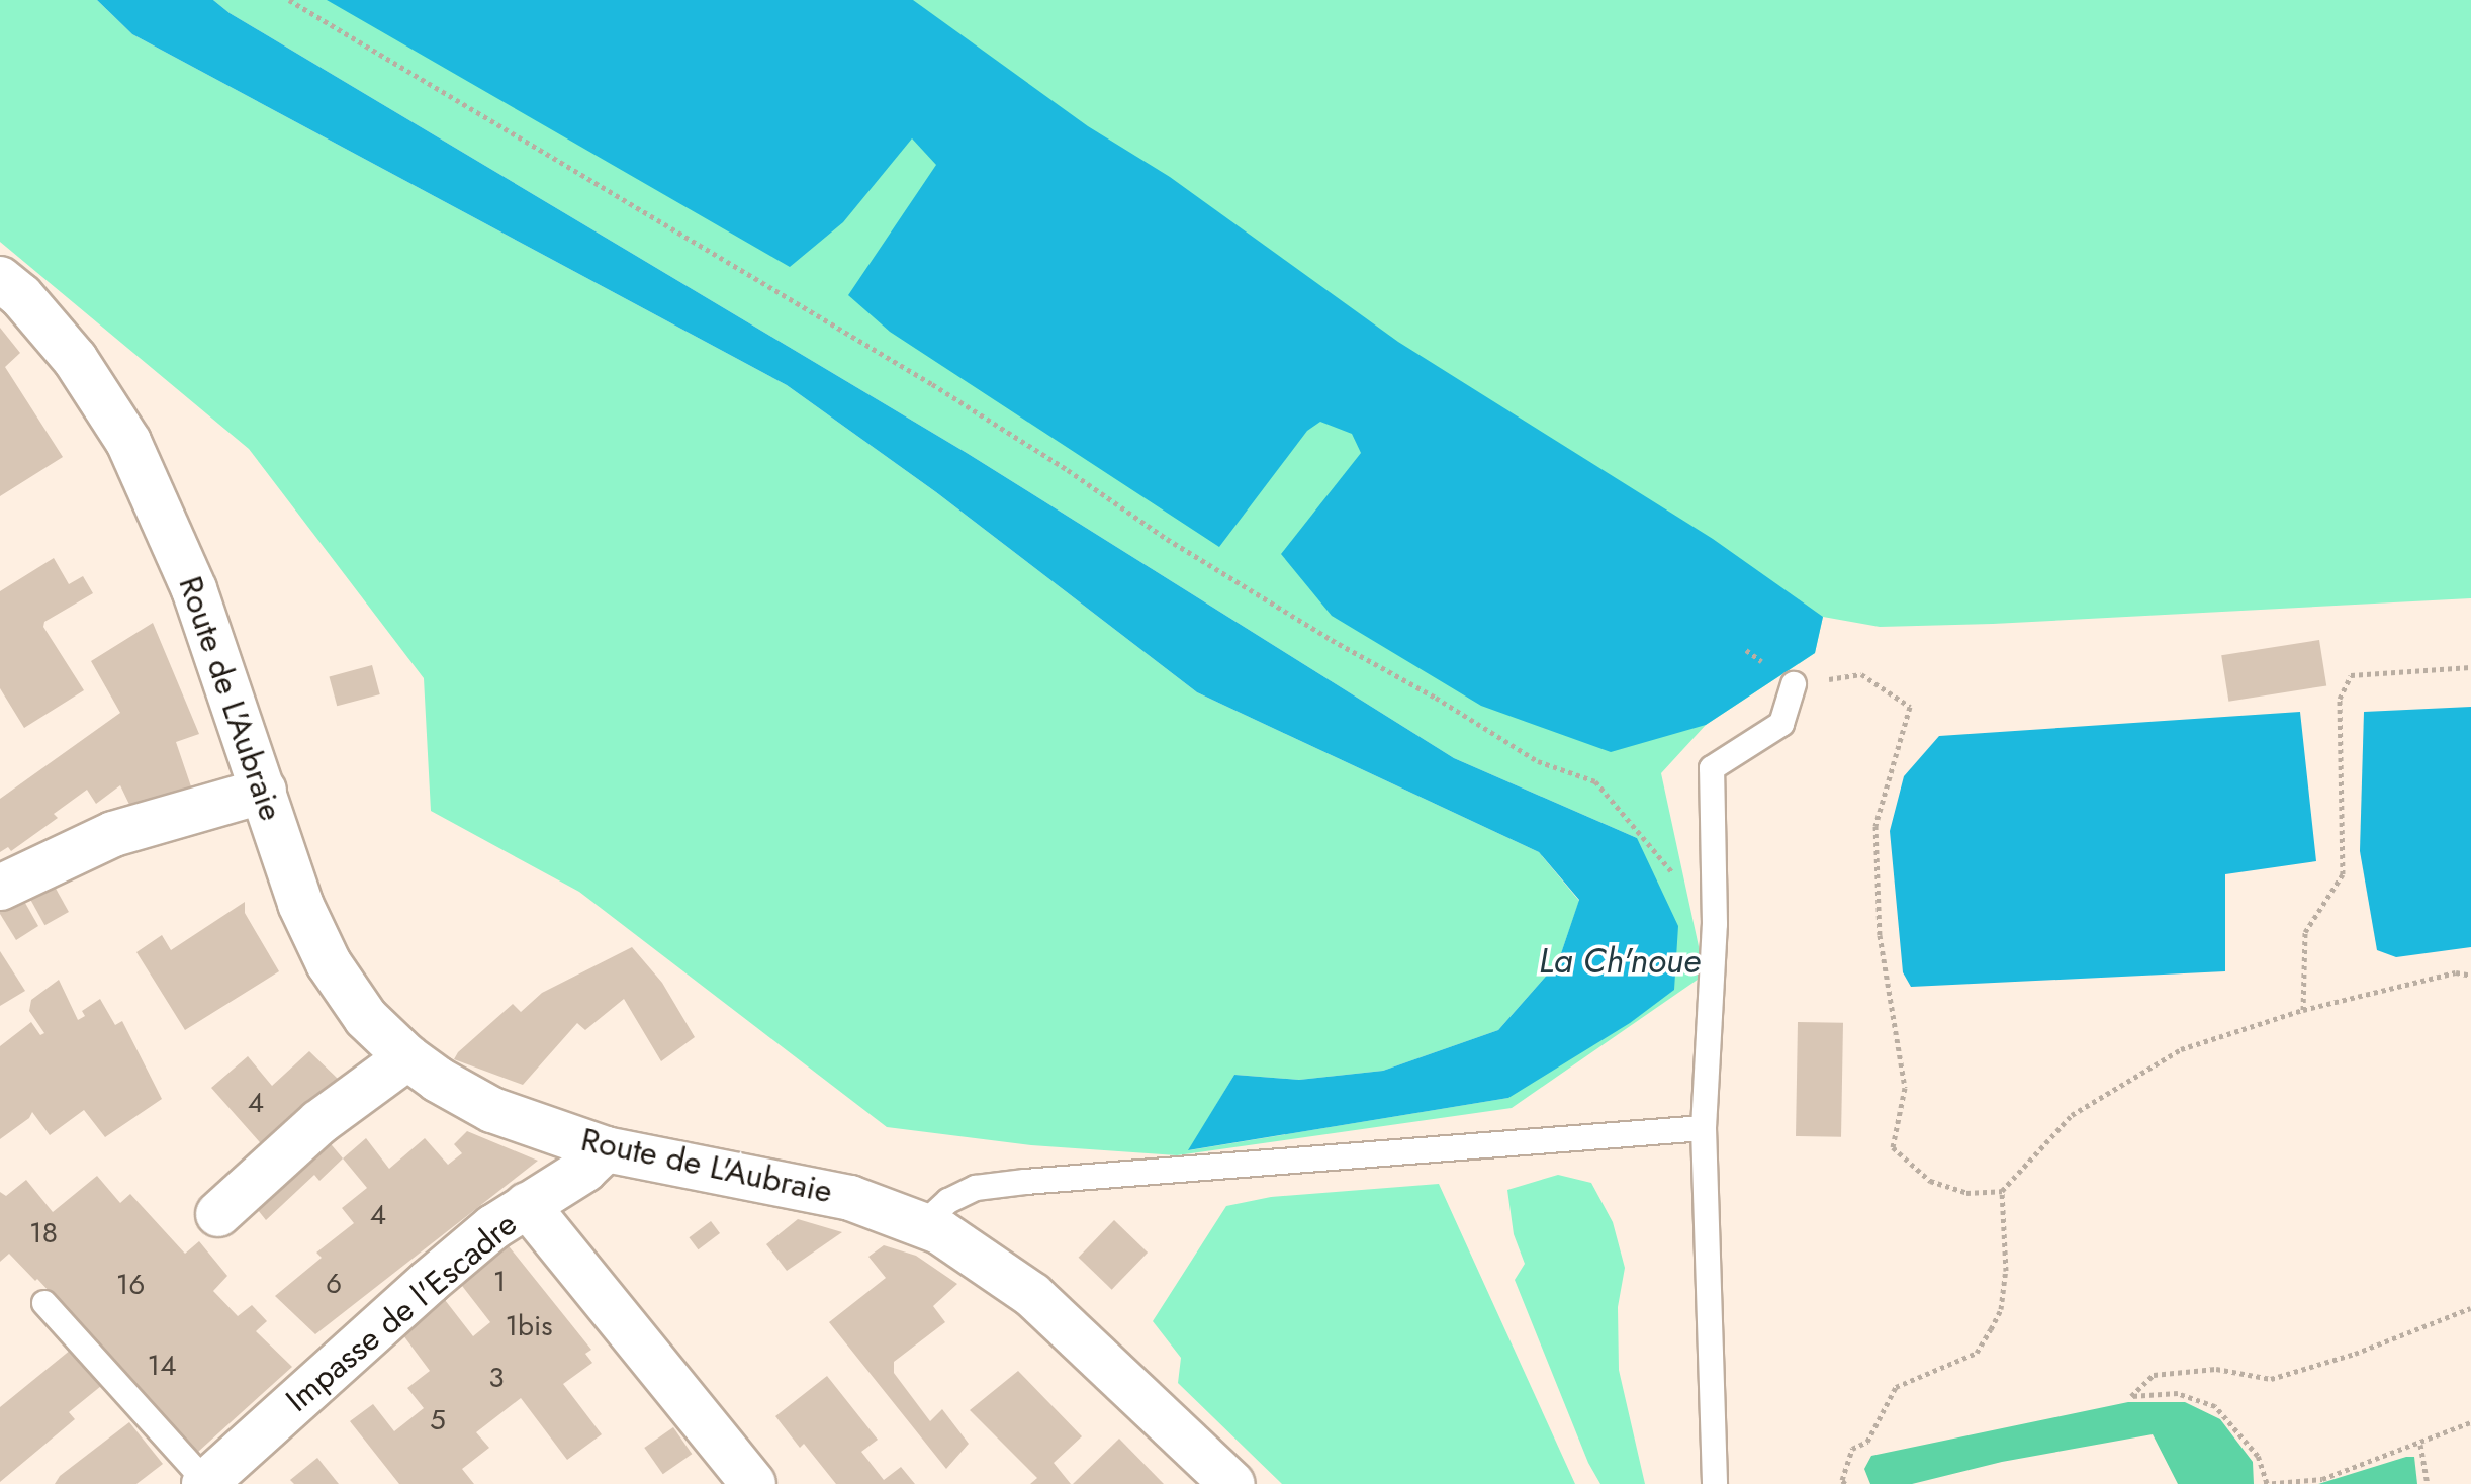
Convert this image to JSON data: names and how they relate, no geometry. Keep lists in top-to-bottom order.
{
  "streets": {
    "street": ["Route de L'Aubraie", "Impasse de l'Escadre"]
  },
  "crossings": [
    ["Route de L'Aubraie", "Impasse de l'Escadre"]
  ],
  "water": ["La Ch'noue"],
  "house_numbers": [
    "4",
    "4",
    "18",
    "1",
    "6",
    "16",
    "1bis",
    "14",
    "3",
    "5"
  ]
}
